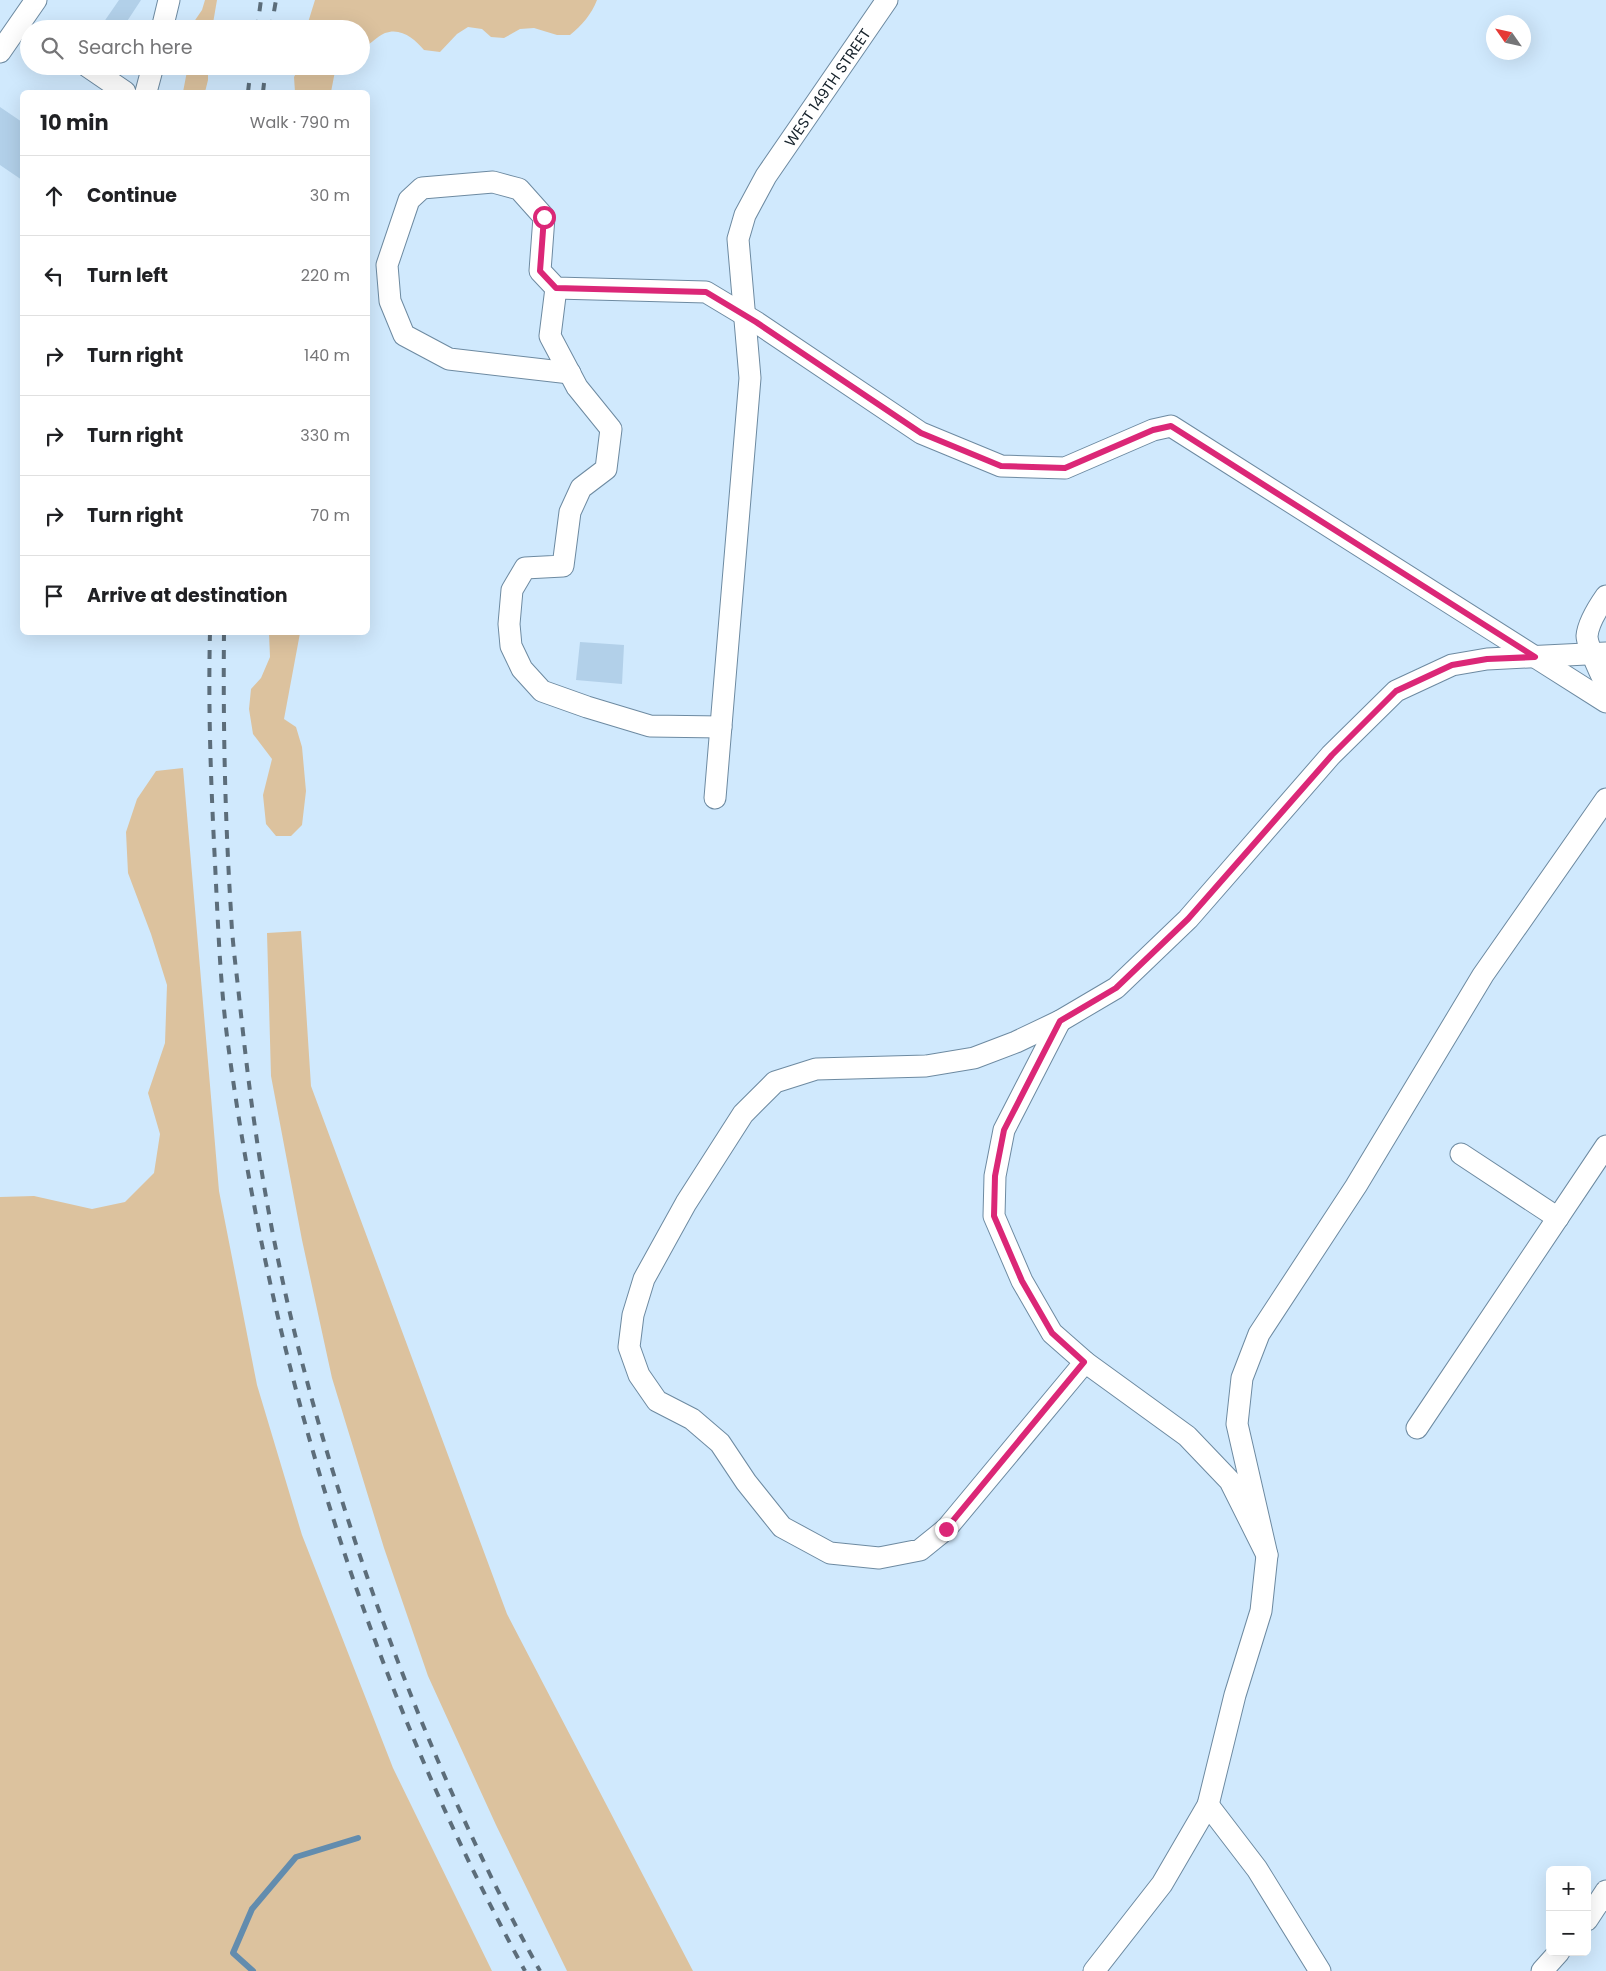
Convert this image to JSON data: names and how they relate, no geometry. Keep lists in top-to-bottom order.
{
  "streets": {
    "street": ["WEST 149TH STREET"]
  },
  "north": "top left",
  "page": {
    "search": "Search here",
    "heading": ["10 min", "Walk · 790 m"],
    "list": [
      ["Continue", "30 m"],
      ["Turn left", "220 m"],
      ["Turn right", "140 m"],
      ["Turn right", "330 m"],
      ["Turn right", "70 m"],
      "Arrive at destination"
    ],
    "map_buttons": ["+", "−"]
  }
}
